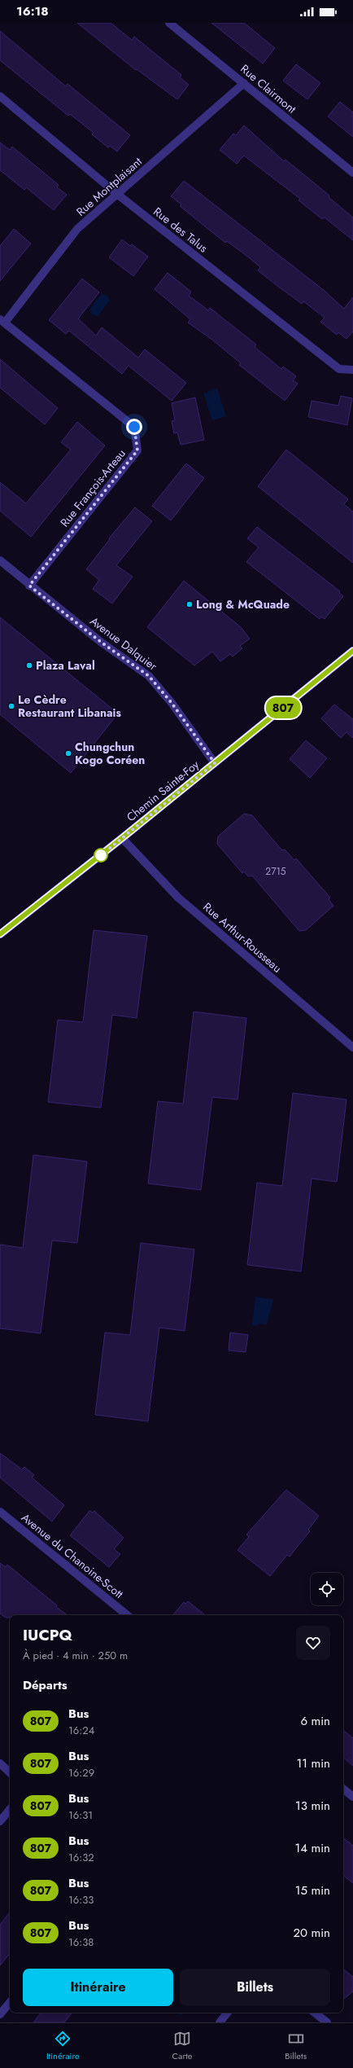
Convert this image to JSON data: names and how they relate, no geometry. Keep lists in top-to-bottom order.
{
  "streets": {
    "main road": ["Chemin Sainte-Foy"],
    "street": [
      "Rue Clairmont",
      "Rue Montplaisant",
      "Rue des Talus",
      "Rue François-Arteau",
      "Avenue Dalquier",
      "Rue Arthur-Rousseau",
      "Avenue du Chanoine-Scott"
    ]
  },
  "crossings": [
    ["Rue Clairmont", "Rue Montplaisant"],
    ["Rue Montplaisant", "Rue des Talus"],
    ["Rue Montplaisant", "Rue François-Arteau"],
    ["Rue François-Arteau", "Avenue Dalquier"],
    ["Avenue Dalquier", "Chemin Sainte-Foy"],
    ["Chemin Sainte-Foy", "Rue Arthur-Rousseau"]
  ],
  "places": [
    "Long & McQuade",
    "Plaza Laval",
    "Le Cèdre Restaurant Libanais",
    "Chungchun Kogo Coréen"
  ],
  "lines": ["bus line 807"],
  "house_numbers": ["2715"],
  "page": {
    "status": "16:18",
    "on_map": "807",
    "heading": [
      ["IUCPQ", "À pied · 4 min · 250 m"],
      "Départs"
    ],
    "list": [
      {
        "mark": "807",
        "name": "Bus",
        "note": "16:24",
        "value": "6 min"
      },
      {
        "mark": "807",
        "name": "Bus",
        "note": "16:29",
        "value": "11 min"
      },
      {
        "mark": "807",
        "name": "Bus",
        "note": "16:31",
        "value": "13 min"
      },
      {
        "mark": "807",
        "name": "Bus",
        "note": "16:32",
        "value": "14 min"
      },
      {
        "mark": "807",
        "name": "Bus",
        "note": "16:33",
        "value": "15 min"
      },
      {
        "mark": "807",
        "name": "Bus",
        "note": "16:38",
        "value": "20 min"
      }
    ],
    "buttons": ["Itinéraire", "Billets"],
    "tabs": ["Itinéraire", "Carte", "Billets"]
  }
}
